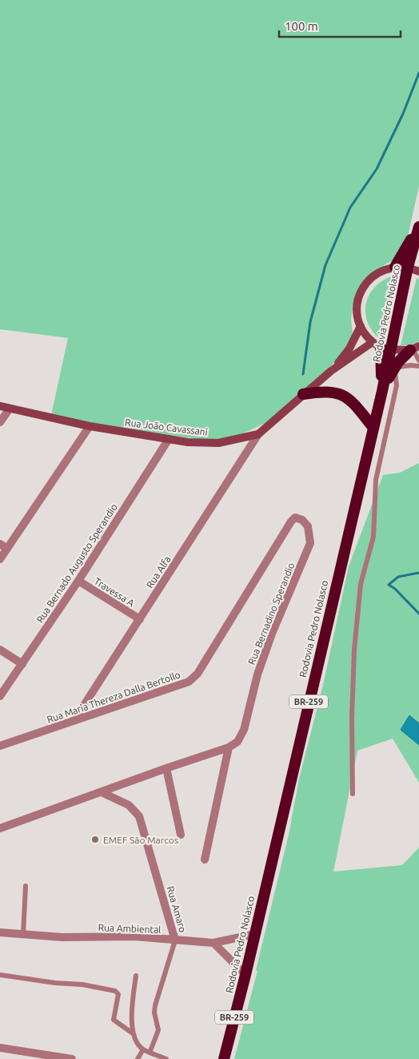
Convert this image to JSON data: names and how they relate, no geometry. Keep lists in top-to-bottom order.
{
  "streets": {
    "highway": ["Rodovia Pedro Nolasco", "BR-259"],
    "main road": ["Rua João Cavassani"],
    "street": [
      "Rua Bernado Augusto Sperandio",
      "Rua Alfa",
      "Travessa A",
      "Rua Bernadino Sperandio",
      "Rua Maria Thereza Dalla Bertollo",
      "Rua Amaro",
      "Rua Ambiental"
    ]
  },
  "crossings": [
    ["Rodovia Pedro Nolasco", "Rua Ambiental"],
    ["Rua João Cavassani", "Rua Bernado Augusto Sperandio"],
    ["Rua João Cavassani", "Rua Alfa"],
    ["Rua Bernado Augusto Sperandio", "Travessa A"],
    ["Rua Alfa", "Travessa A"],
    ["Rua Alfa", "Rua Maria Thereza Dalla Bertollo"],
    ["Rua Bernadino Sperandio", "Rua Maria Thereza Dalla Bertollo"],
    ["Rua Amaro", "Rua Ambiental"]
  ],
  "places": ["EMEF São Marcos"],
  "scale_bar": "100 m"
}
